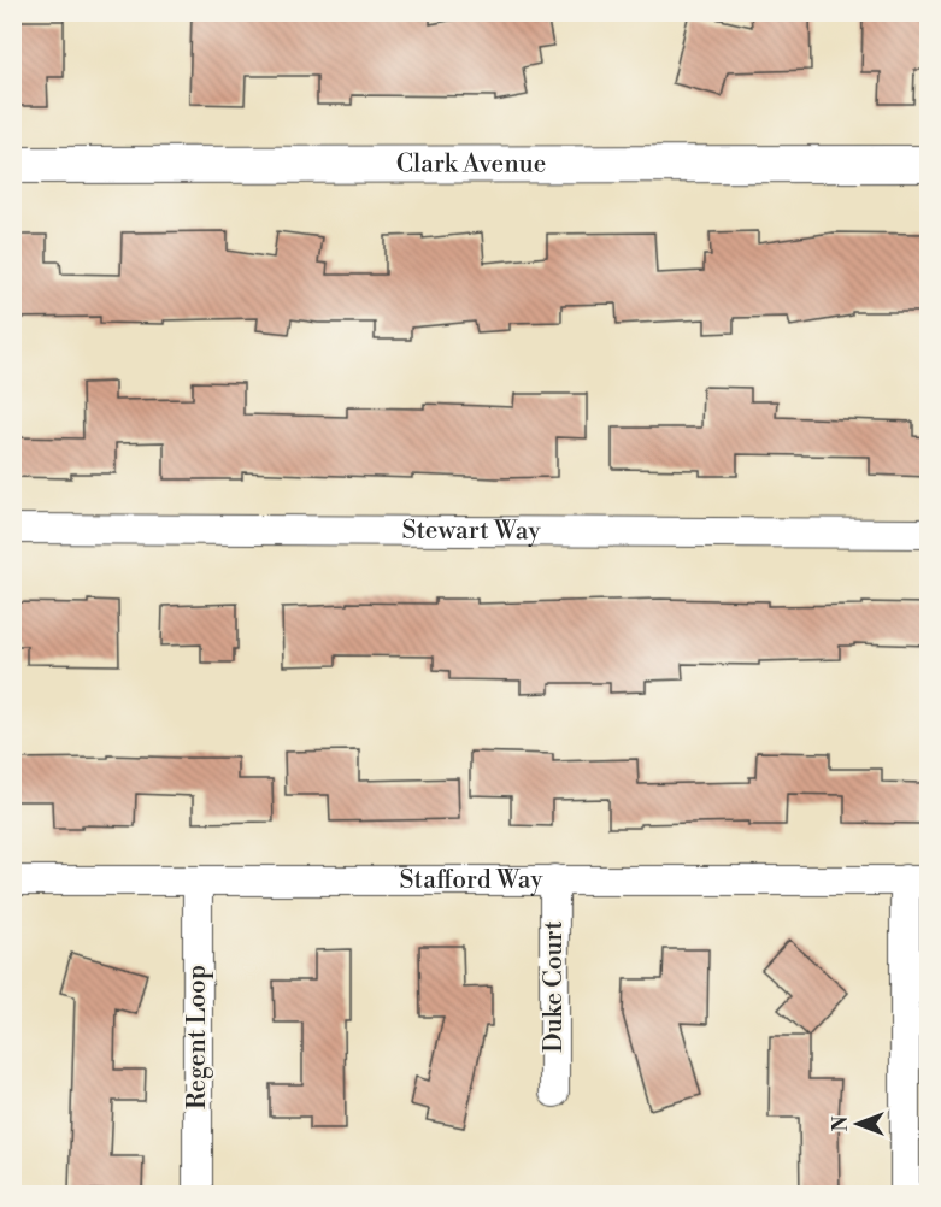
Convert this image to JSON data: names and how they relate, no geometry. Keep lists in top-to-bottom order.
{
  "streets": {
    "street": [
      "Clark Avenue",
      "Stewart Way",
      "Stafford Way",
      "Duke Court",
      "Regent Loop"
    ]
  },
  "crossings": [
    ["Stafford Way", "Duke Court"],
    ["Stafford Way", "Regent Loop"]
  ],
  "north": "left"
}
